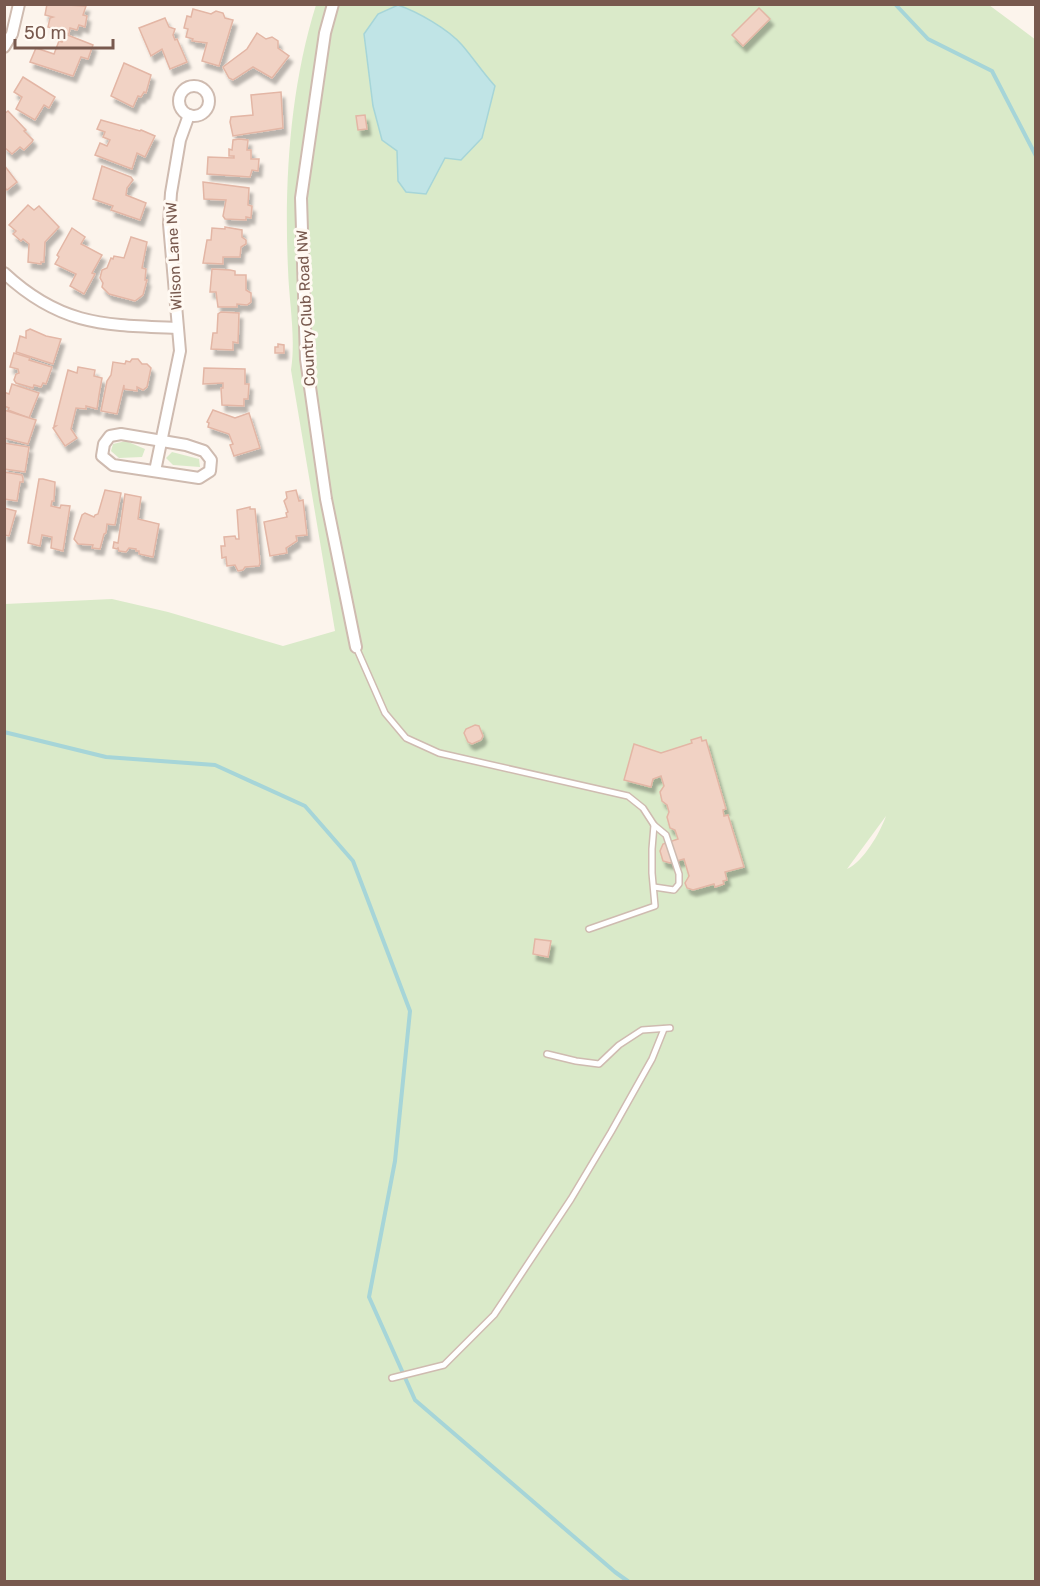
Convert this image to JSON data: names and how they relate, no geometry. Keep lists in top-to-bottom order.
{
  "streets": {
    "street": ["Wilson Lane NW", "Country Club Road NW"]
  },
  "scale_bar": "50 m"
}
